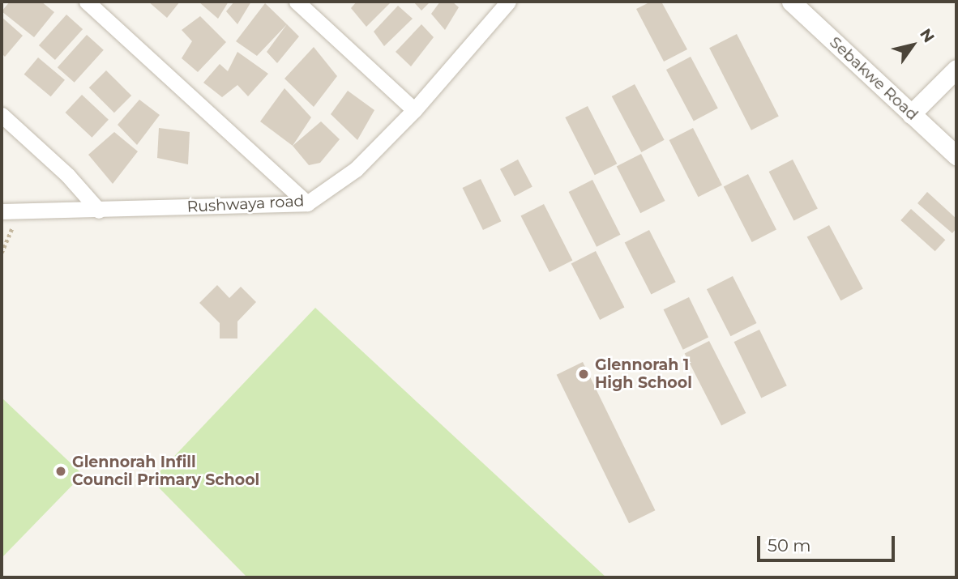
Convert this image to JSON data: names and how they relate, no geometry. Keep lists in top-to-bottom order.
{
  "streets": {
    "street": ["Sebakwe Road", "Rushwaya road"]
  },
  "places": ["Glennorah 1 High School", "Glennorah Infill Council Primary School"],
  "scale_bar": "50 m",
  "north": "top right"
}
